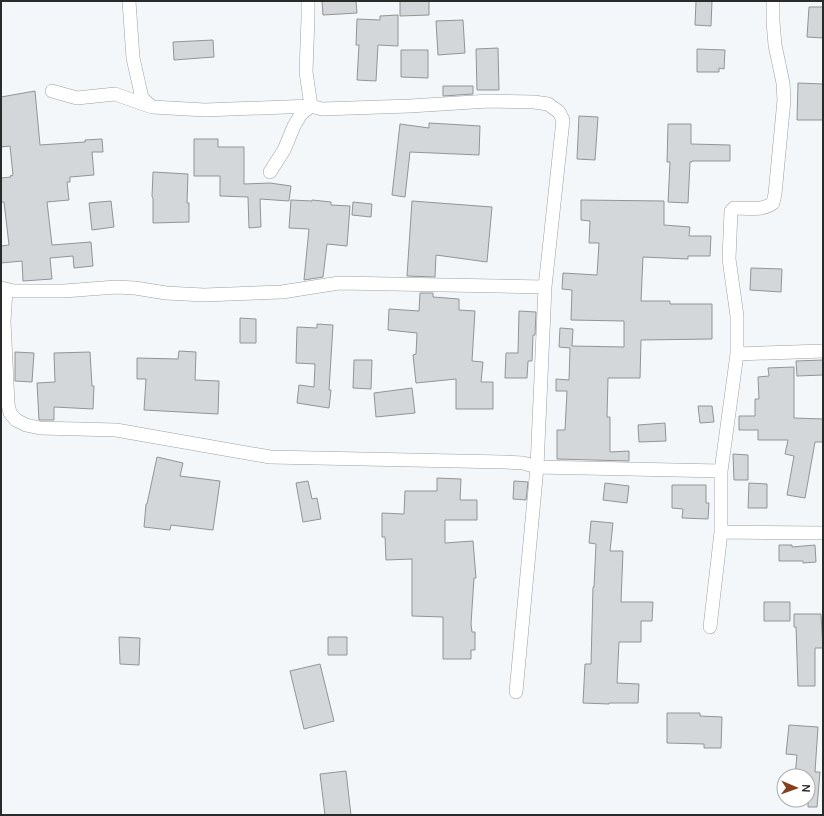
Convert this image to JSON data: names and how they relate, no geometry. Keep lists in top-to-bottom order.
{
  "north": "right"
}
